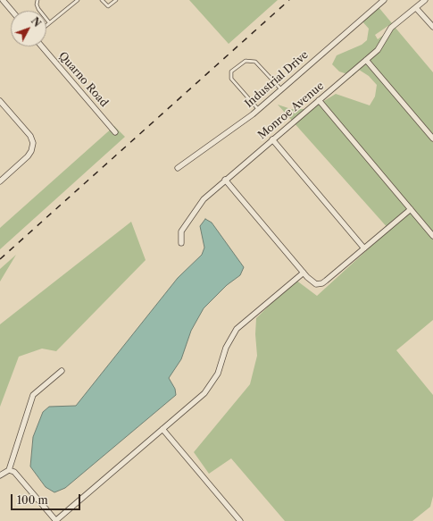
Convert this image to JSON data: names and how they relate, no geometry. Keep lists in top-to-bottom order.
{
  "streets": {
    "street": ["Quarno Road", "Industrial Drive", "Monroe Avenue"]
  },
  "scale_bar": "100 m",
  "north": "top right"
}
